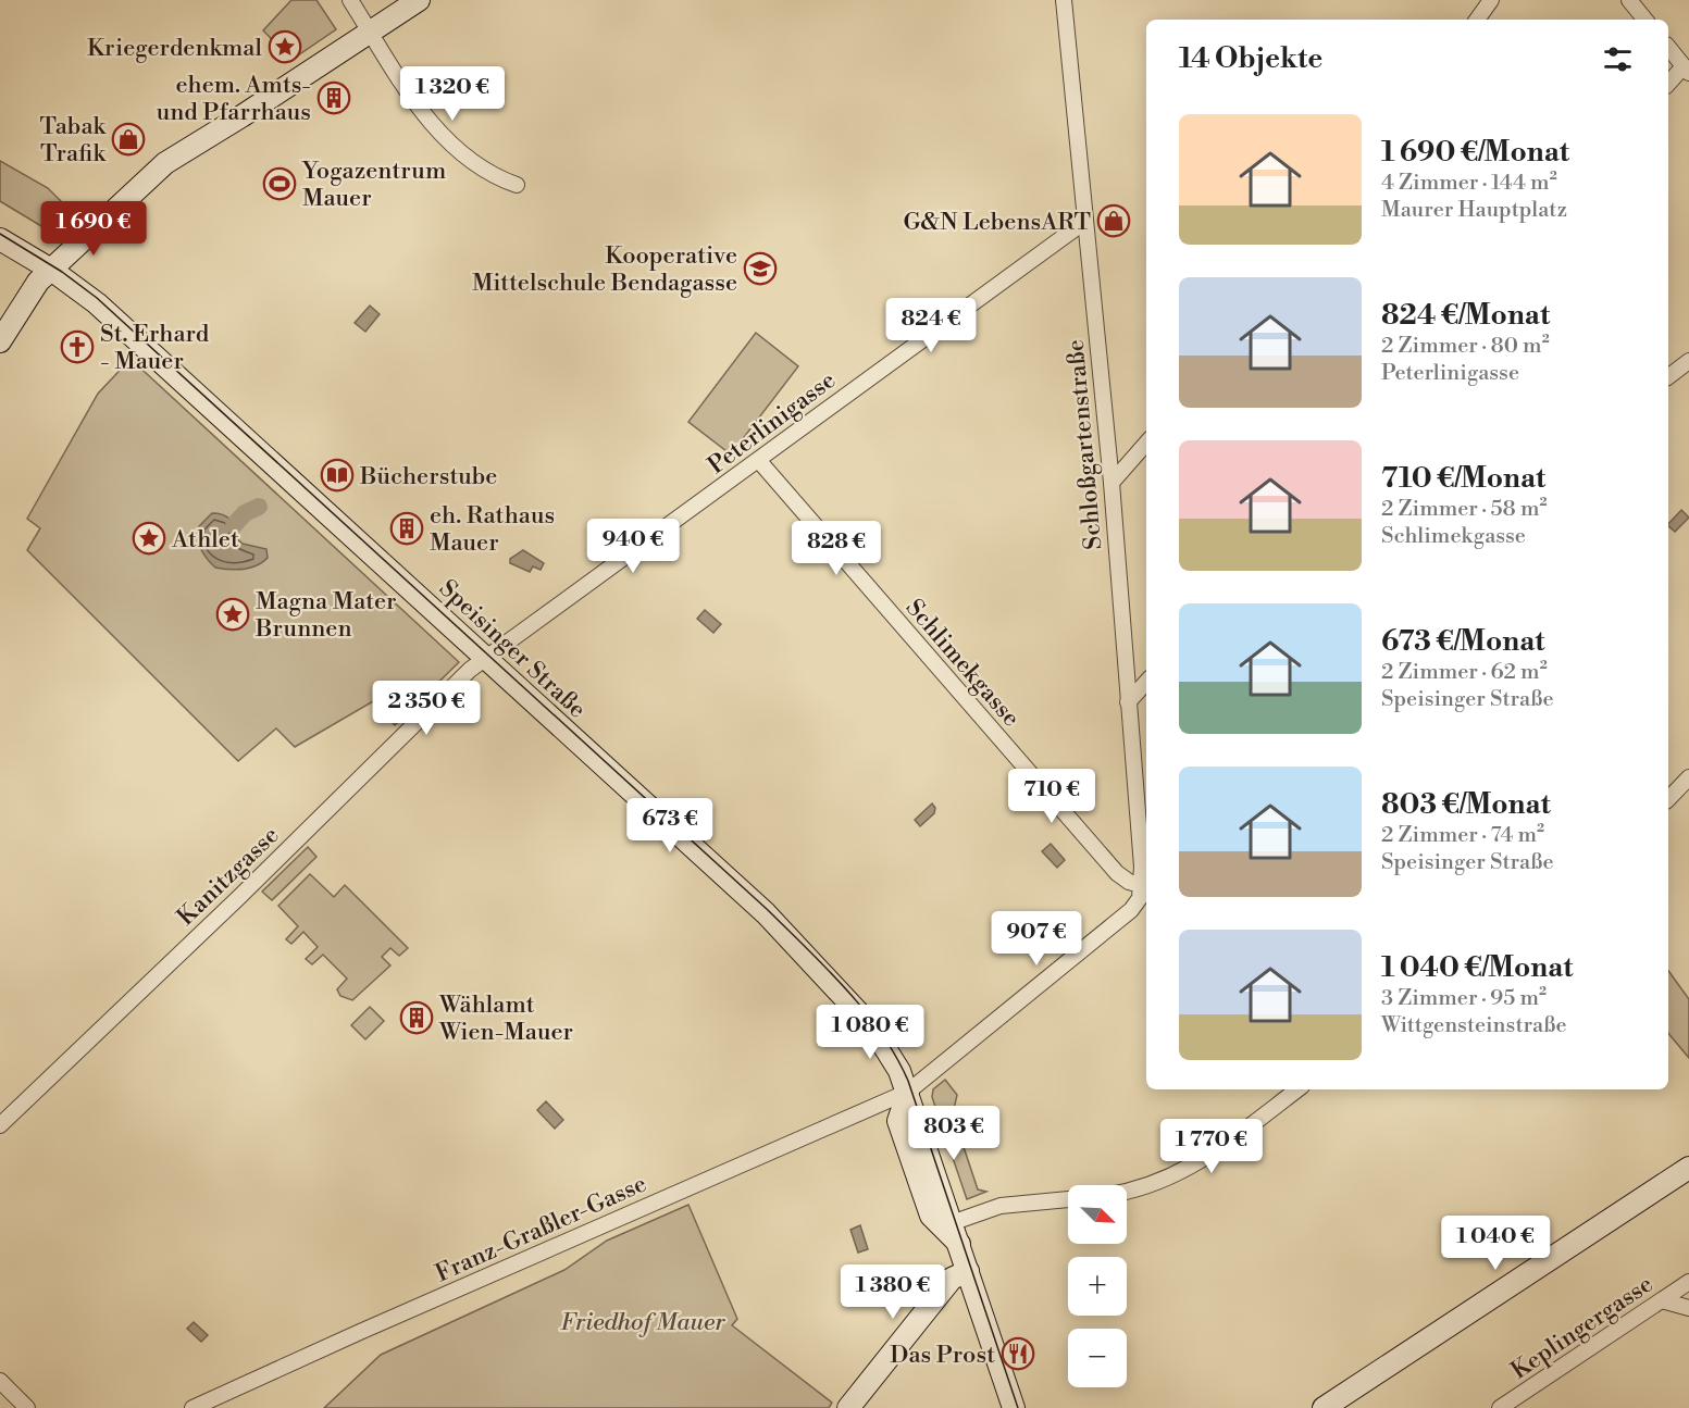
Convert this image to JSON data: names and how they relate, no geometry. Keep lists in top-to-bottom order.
{
  "streets": {
    "main road": ["Speisinger Straße"],
    "street": [
      "Peterlinigasse",
      "Schloßgartenstraße",
      "Schlimekgasse",
      "Kanitzgasse",
      "Franz-Graßler-Gasse",
      "Keplingergasse"
    ]
  },
  "crossings": [
    ["Peterlinigasse", "Schloßgartenstraße"],
    ["Peterlinigasse", "Speisinger Straße"],
    ["Peterlinigasse", "Schlimekgasse"],
    ["Peterlinigasse", "Kanitzgasse"],
    ["Schloßgartenstraße", "Schlimekgasse"],
    ["Schloßgartenstraße", "Franz-Graßler-Gasse"],
    ["Speisinger Straße", "Kanitzgasse"],
    ["Speisinger Straße", "Franz-Graßler-Gasse"],
    ["Schlimekgasse", "Franz-Graßler-Gasse"]
  ],
  "parks": ["Friedhof Mauer"],
  "places": {
    "place": ["Kriegerdenkmal", "Athlet", "Magna Mater Brunnen"],
    "building": ["ehem. Amts- und Pfarrhaus", "eh. Rathaus Mauer", "Wählamt Wien-Mauer"],
    "shop": ["Tabak Trafik", "G&N LebensART"],
    "sports": ["Yogazentrum Mauer"],
    "school or university": ["Kooperative Mittelschule Bendagasse"],
    "church": ["St. Erhard - Mauer"],
    "library": ["Bücherstube"],
    "restaurant": ["Das Prost"]
  },
  "north": "bottom right",
  "page": {
    "heading": "14 Objekte",
    "price": [
      "1 320 €",
      "1 690 €",
      "824 €",
      "940 €",
      "828 €",
      "2 350 €",
      "710 €",
      "673 €",
      "907 €",
      "1 080 €",
      "803 €",
      "1 770 €",
      "1 040 €",
      "1 380 €"
    ],
    "list": [
      {
        "name": "1 690 €/Monat",
        "note": "4 Zimmer · 144 m² · Maurer Hauptplatz"
      },
      {
        "name": "824 €/Monat",
        "note": "2 Zimmer · 80 m² · Peterlinigasse"
      },
      {
        "name": "710 €/Monat",
        "note": "2 Zimmer · 58 m² · Schlimekgasse"
      },
      {
        "name": "673 €/Monat",
        "note": "2 Zimmer · 62 m² · Speisinger Straße"
      },
      {
        "name": "803 €/Monat",
        "note": "2 Zimmer · 74 m² · Speisinger Straße"
      },
      {
        "name": "1 040 €/Monat",
        "note": "3 Zimmer · 95 m² · Wittgensteinstraße"
      }
    ],
    "map_buttons": ["+", "−"]
  }
}
